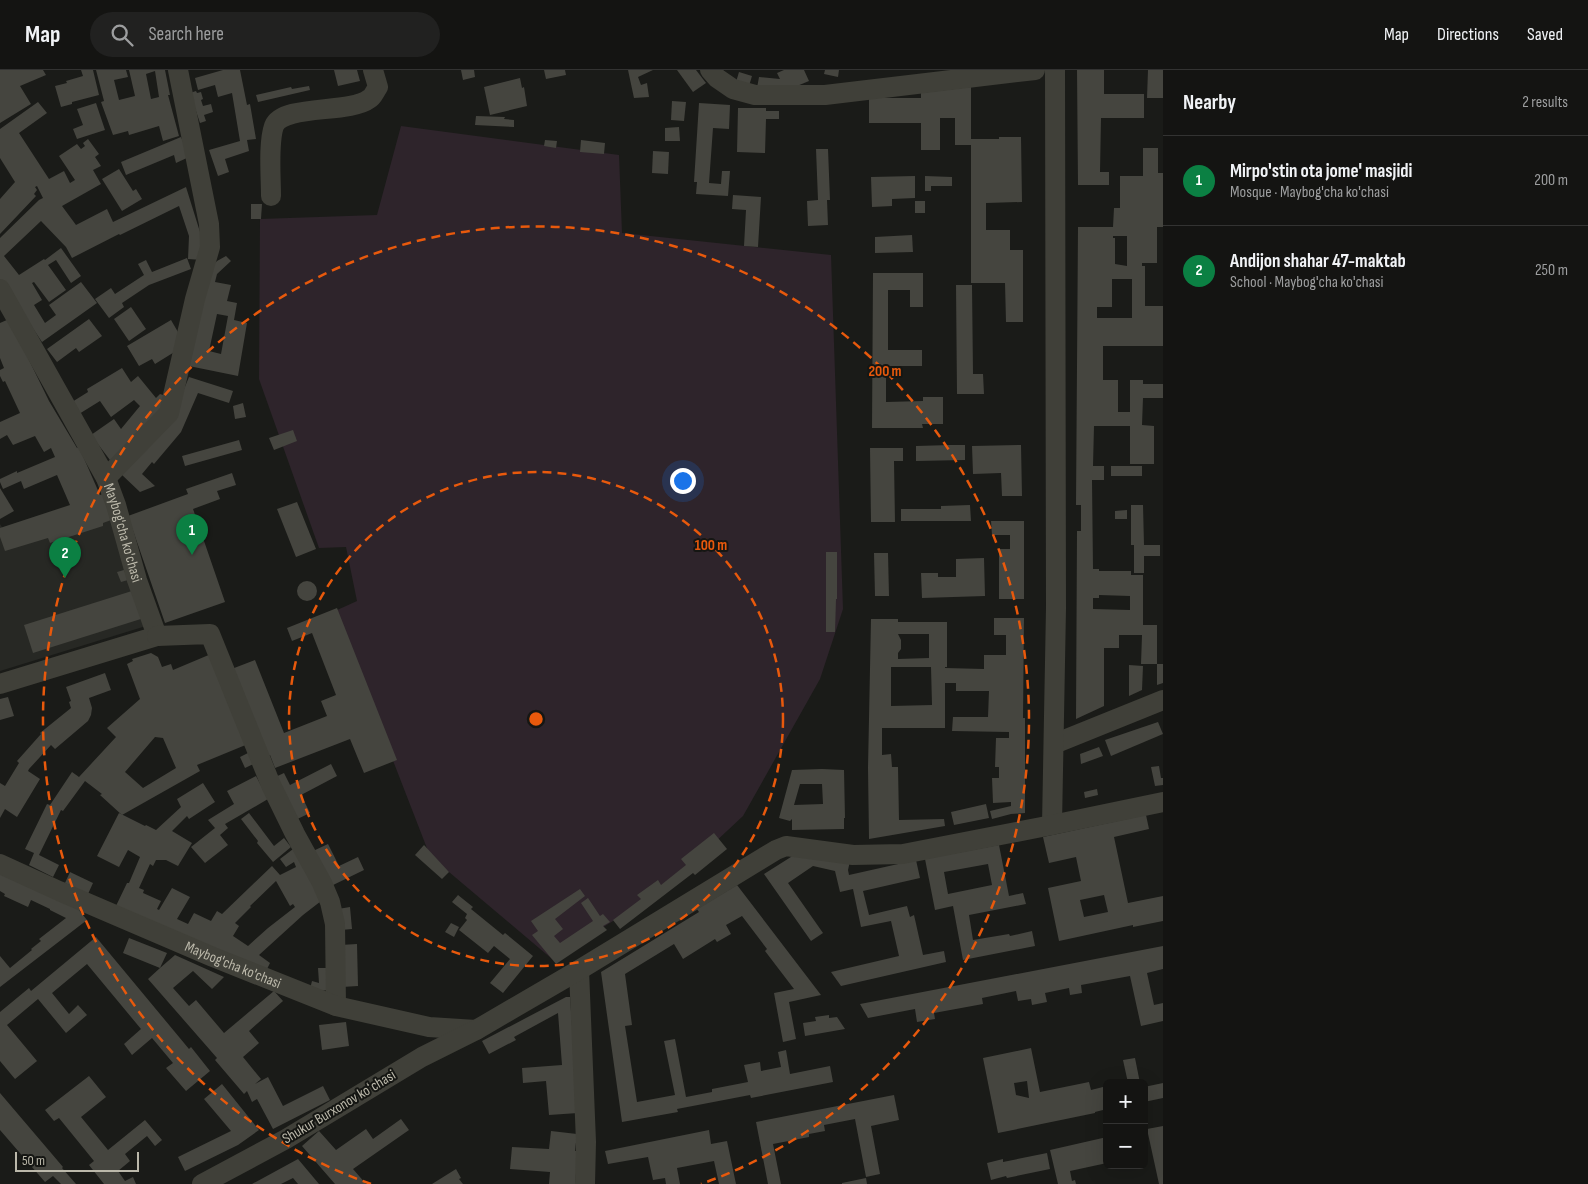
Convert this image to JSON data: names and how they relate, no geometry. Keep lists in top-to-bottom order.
{
  "streets": {
    "street": ["Maybog'cha ko'chasi", "Shukur Burxonov koʻchasi"]
  },
  "crossings": [
    ["Maybog'cha ko'chasi", "Shukur Burxonov koʻchasi"]
  ],
  "scale_bar": "50 m",
  "page": {
    "header": "Map",
    "search": "Search here",
    "nav": ["Map", "Directions", "Saved"],
    "heading": ["Nearby", "2 results"],
    "list": [
      {
        "mark": "1",
        "name": "Mirpo'stin ota jome' masjidi",
        "note": "Mosque · Maybog'cha ko'chasi",
        "value": "200 m"
      },
      {
        "mark": "2",
        "name": "Andijon shahar 47-maktab",
        "note": "School · Maybog'cha ko'chasi",
        "value": "250 m"
      }
    ],
    "pins": ["1", "2"],
    "map_buttons": ["+", "−"],
    "scale": "50 m"
  },
  "rings": ["200 m", "100 m"]
}
